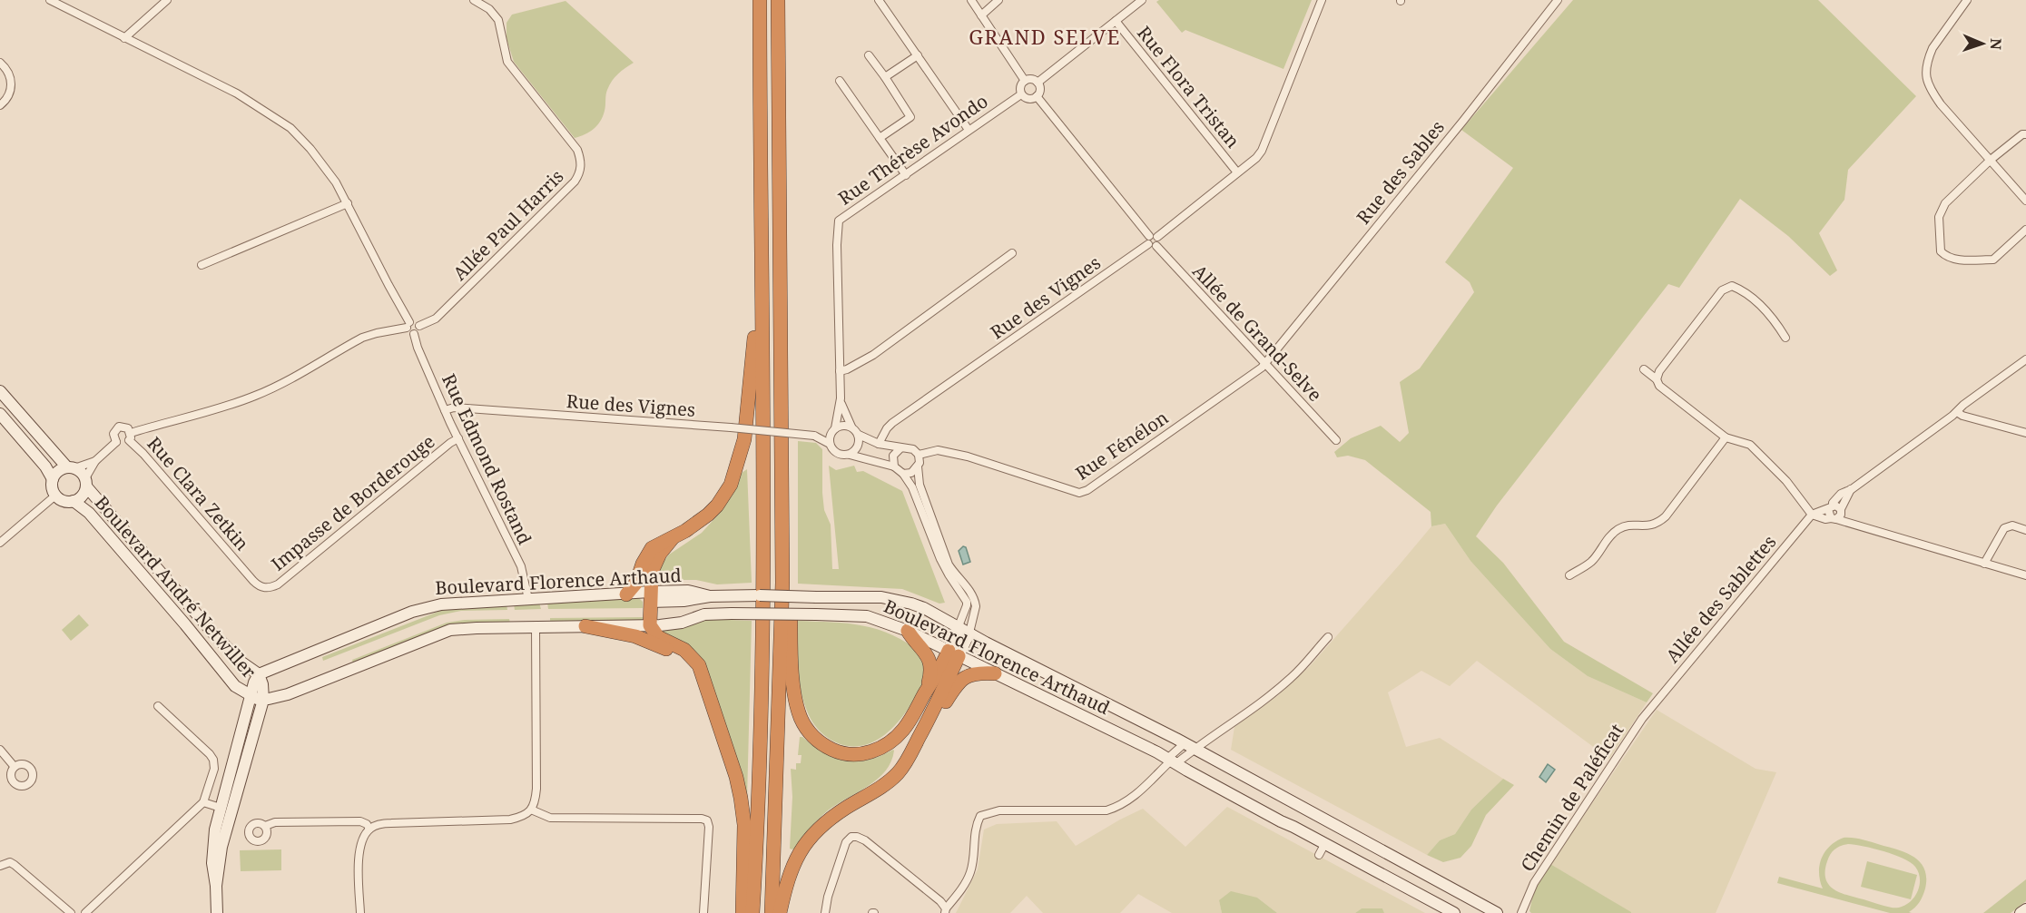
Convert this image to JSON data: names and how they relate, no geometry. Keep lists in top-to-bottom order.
{
  "streets": {
    "main road": ["Boulevard Florence Arthaud", "Boulevard André Netwiller"],
    "street": [
      "Rue Flora Tristan",
      "Rue Thérèse Avondo",
      "Rue des Sables",
      "Allée Paul Harris",
      "Rue des Vignes",
      "Allée de Grand-Selve",
      "Rue Fénélon",
      "Rue Edmond Rostand",
      "Rue Clara Zetkin",
      "Impasse de Borderouge",
      "Allée des Sablettes",
      "Chemin de Paléficat"
    ]
  },
  "crossings": [
    ["Rue des Sables", "Allée de Grand-Selve"],
    ["Rue des Sables", "Rue Fénélon"],
    ["Allée Paul Harris", "Rue Edmond Rostand"],
    ["Rue des Vignes", "Rue Edmond Rostand"],
    ["Allée de Grand-Selve", "Rue Fénélon"],
    ["Rue Edmond Rostand", "Impasse de Borderouge"],
    ["Rue Edmond Rostand", "Boulevard Florence Arthaud"],
    ["Rue Clara Zetkin", "Impasse de Borderouge"],
    ["Boulevard Florence Arthaud", "Boulevard André Netwiller"],
    ["Allée des Sablettes", "Chemin de Paléficat"]
  ],
  "districts": ["GRAND SELVE"],
  "north": "right"
}
